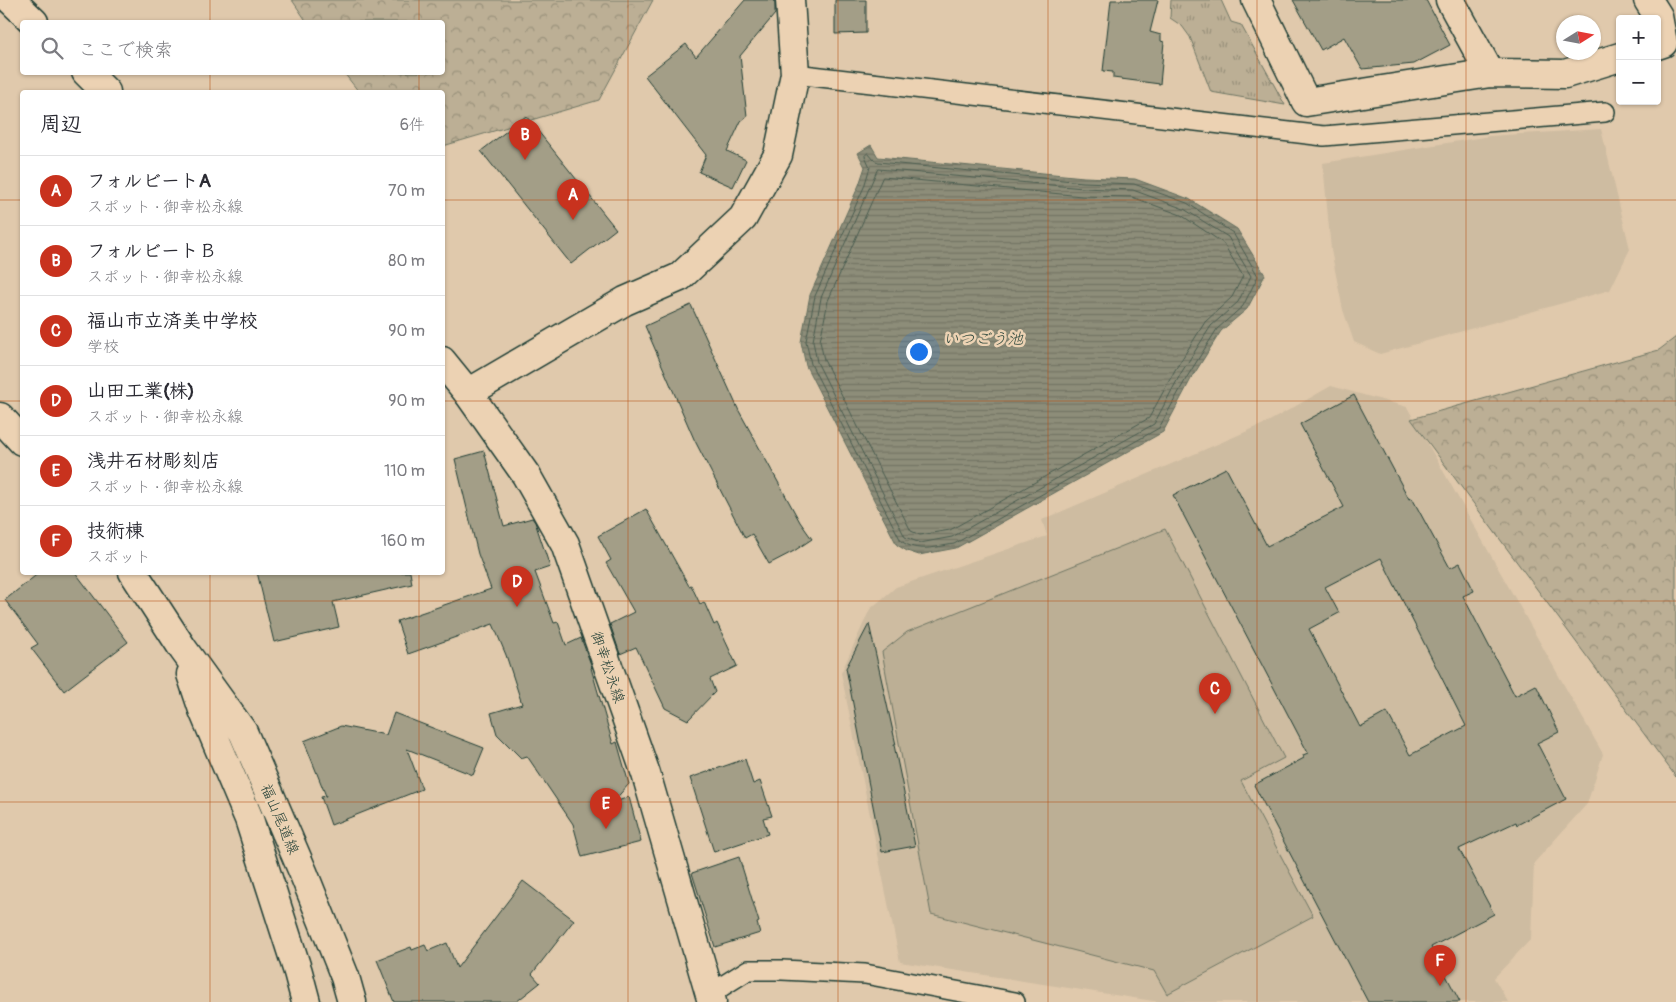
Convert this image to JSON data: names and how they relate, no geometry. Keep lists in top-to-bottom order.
{
  "streets": {
    "main road": ["御幸松永線", "福山尾道線"]
  },
  "water": ["いつごう池"],
  "north": "right",
  "page": {
    "map_buttons": ["+", "−"],
    "search": "ここで検索",
    "heading": ["周辺", "6件"],
    "pins": [
      "B",
      "A",
      "D",
      "C",
      "E",
      "F"
    ],
    "list": [
      {
        "mark": "A",
        "name": "フォルビートA",
        "note": "スポット · 御幸松永線",
        "value": "70 m"
      },
      {
        "mark": "B",
        "name": "フォルビートＢ",
        "note": "スポット · 御幸松永線",
        "value": "80 m"
      },
      {
        "mark": "C",
        "name": "福山市立済美中学校",
        "note": "学校",
        "value": "90 m"
      },
      {
        "mark": "D",
        "name": "山田工業(株)",
        "note": "スポット · 御幸松永線",
        "value": "90 m"
      },
      {
        "mark": "E",
        "name": "浅井石材彫刻店",
        "note": "スポット · 御幸松永線",
        "value": "110 m"
      },
      {
        "mark": "F",
        "name": "技術棟",
        "note": "スポット",
        "value": "160 m"
      }
    ]
  }
}
